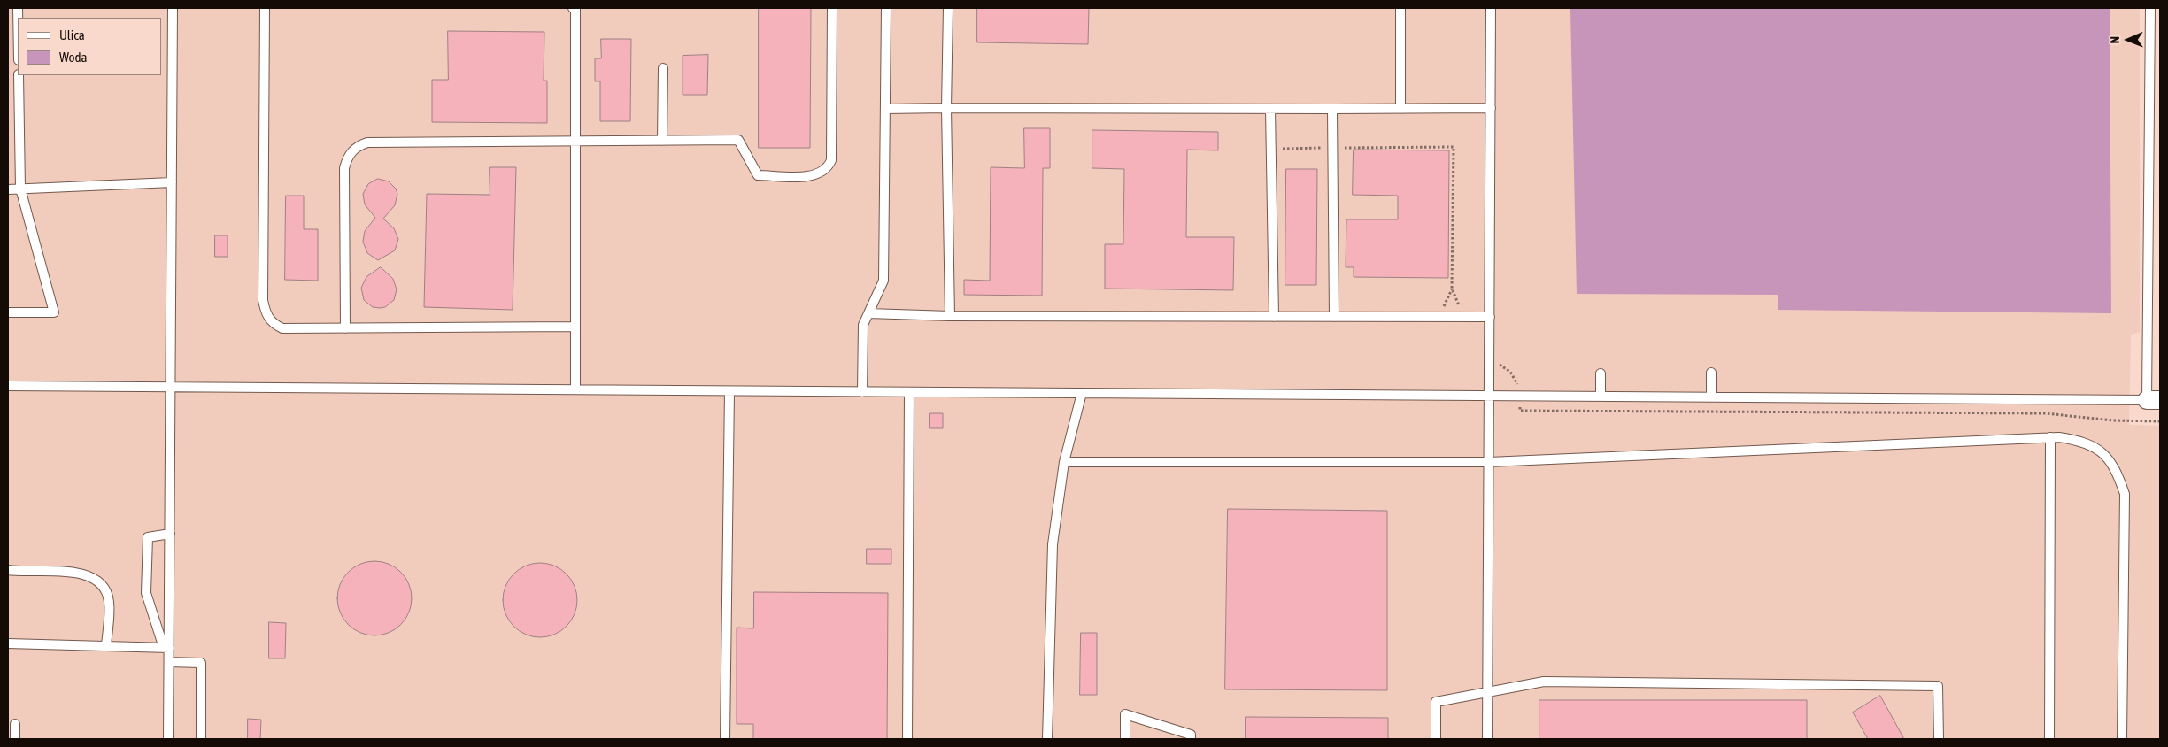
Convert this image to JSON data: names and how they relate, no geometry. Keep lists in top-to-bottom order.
{
  "legend": ["Ulica", "Woda"],
  "north": "left"
}
